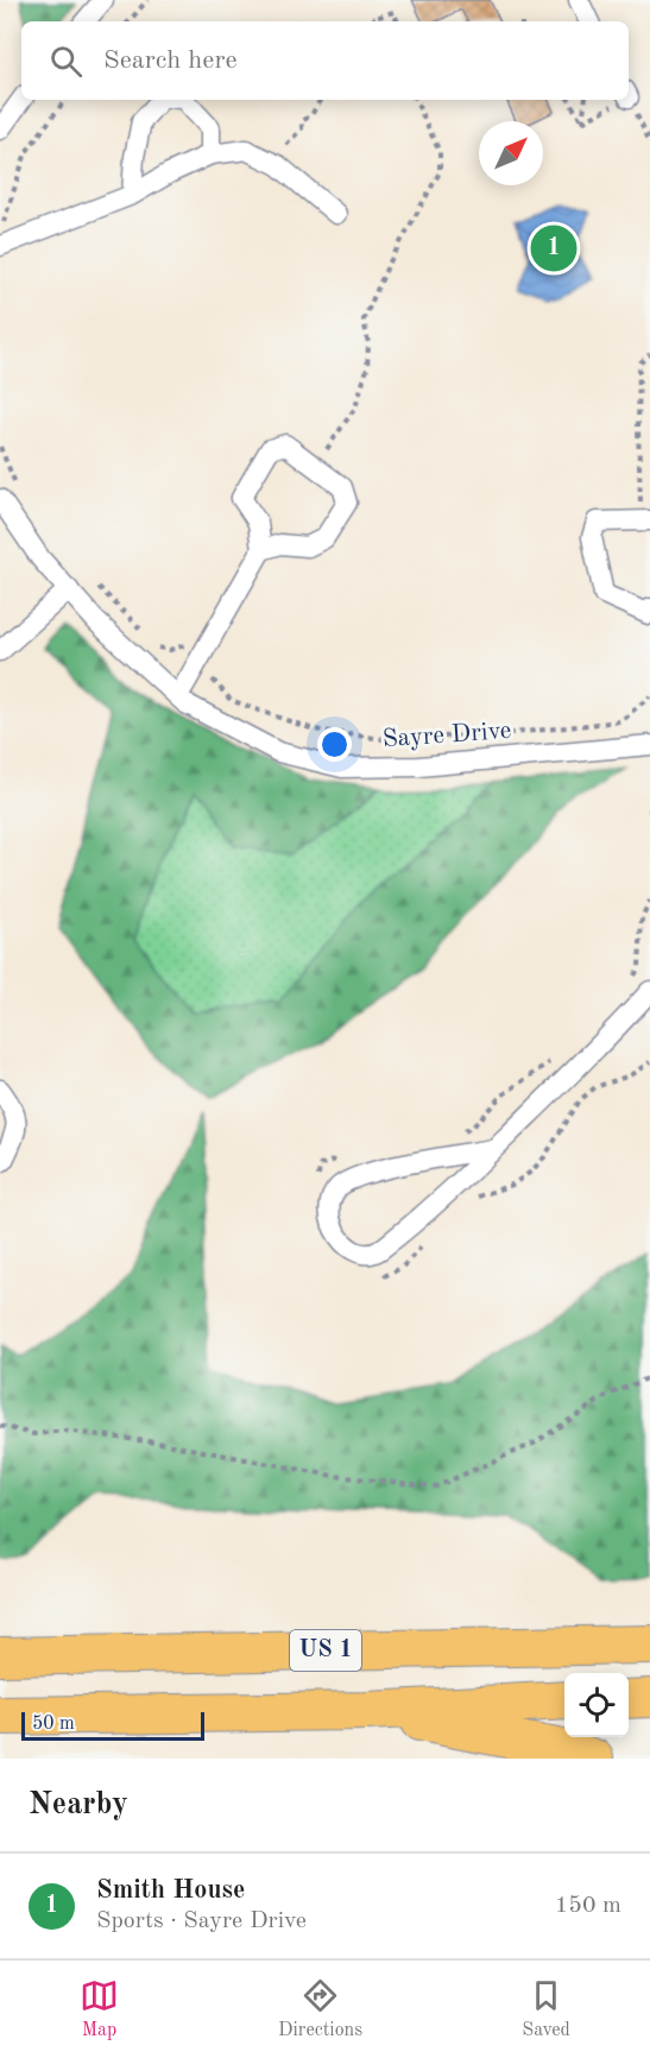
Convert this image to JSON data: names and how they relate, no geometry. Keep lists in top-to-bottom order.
{
  "streets": {
    "highway": ["US 1"],
    "street": ["Sayre Drive"]
  },
  "scale_bar": "50 m",
  "north": "top right",
  "page": {
    "search": "Search here",
    "pins": "1",
    "scale": "50 m",
    "heading": "Nearby",
    "list": [
      {
        "mark": "1",
        "name": "Smith House",
        "note": "Sports · Sayre Drive",
        "value": "150 m"
      }
    ],
    "nav": ["Map", "Directions", "Saved"]
  }
}
